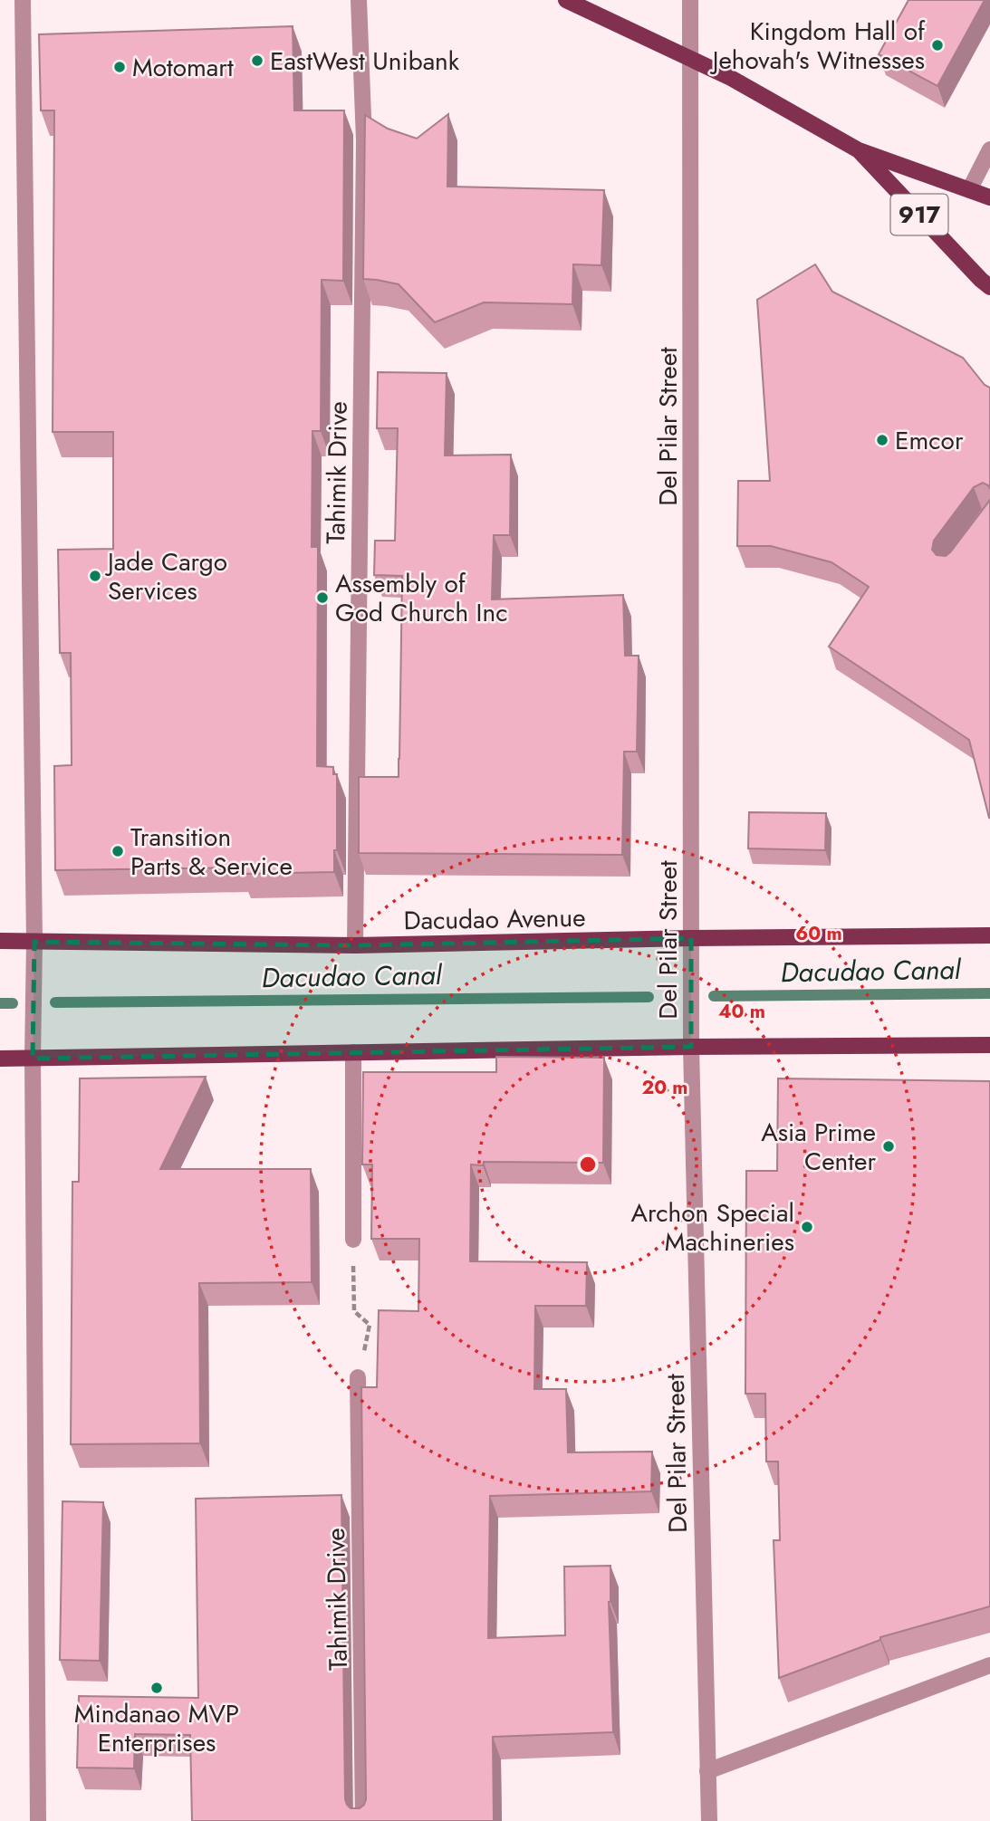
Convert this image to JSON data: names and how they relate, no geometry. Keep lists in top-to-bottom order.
{
  "streets": {
    "main road": ["917", "Dacudao Avenue"],
    "street": ["Del Pilar Street", "Tahimik Drive"]
  },
  "crossings": [
    ["917", "Del Pilar Street"],
    ["Del Pilar Street", "Dacudao Avenue"],
    ["Tahimik Drive", "Dacudao Avenue"]
  ],
  "water": ["Dacudao Canal"],
  "places": [
    "Kingdom Hall of Jehovah's Witnesses",
    "EastWest Unibank",
    "Motomart",
    "Emcor",
    "Jade Cargo Services",
    "Assembly of God Church Inc",
    "Transition Parts & Service",
    "Asia Prime Center",
    "Archon Special Machineries",
    "Mindanao MVP Enterprises"
  ],
  "rings": ["60 m", "40 m", "20 m"]
}
